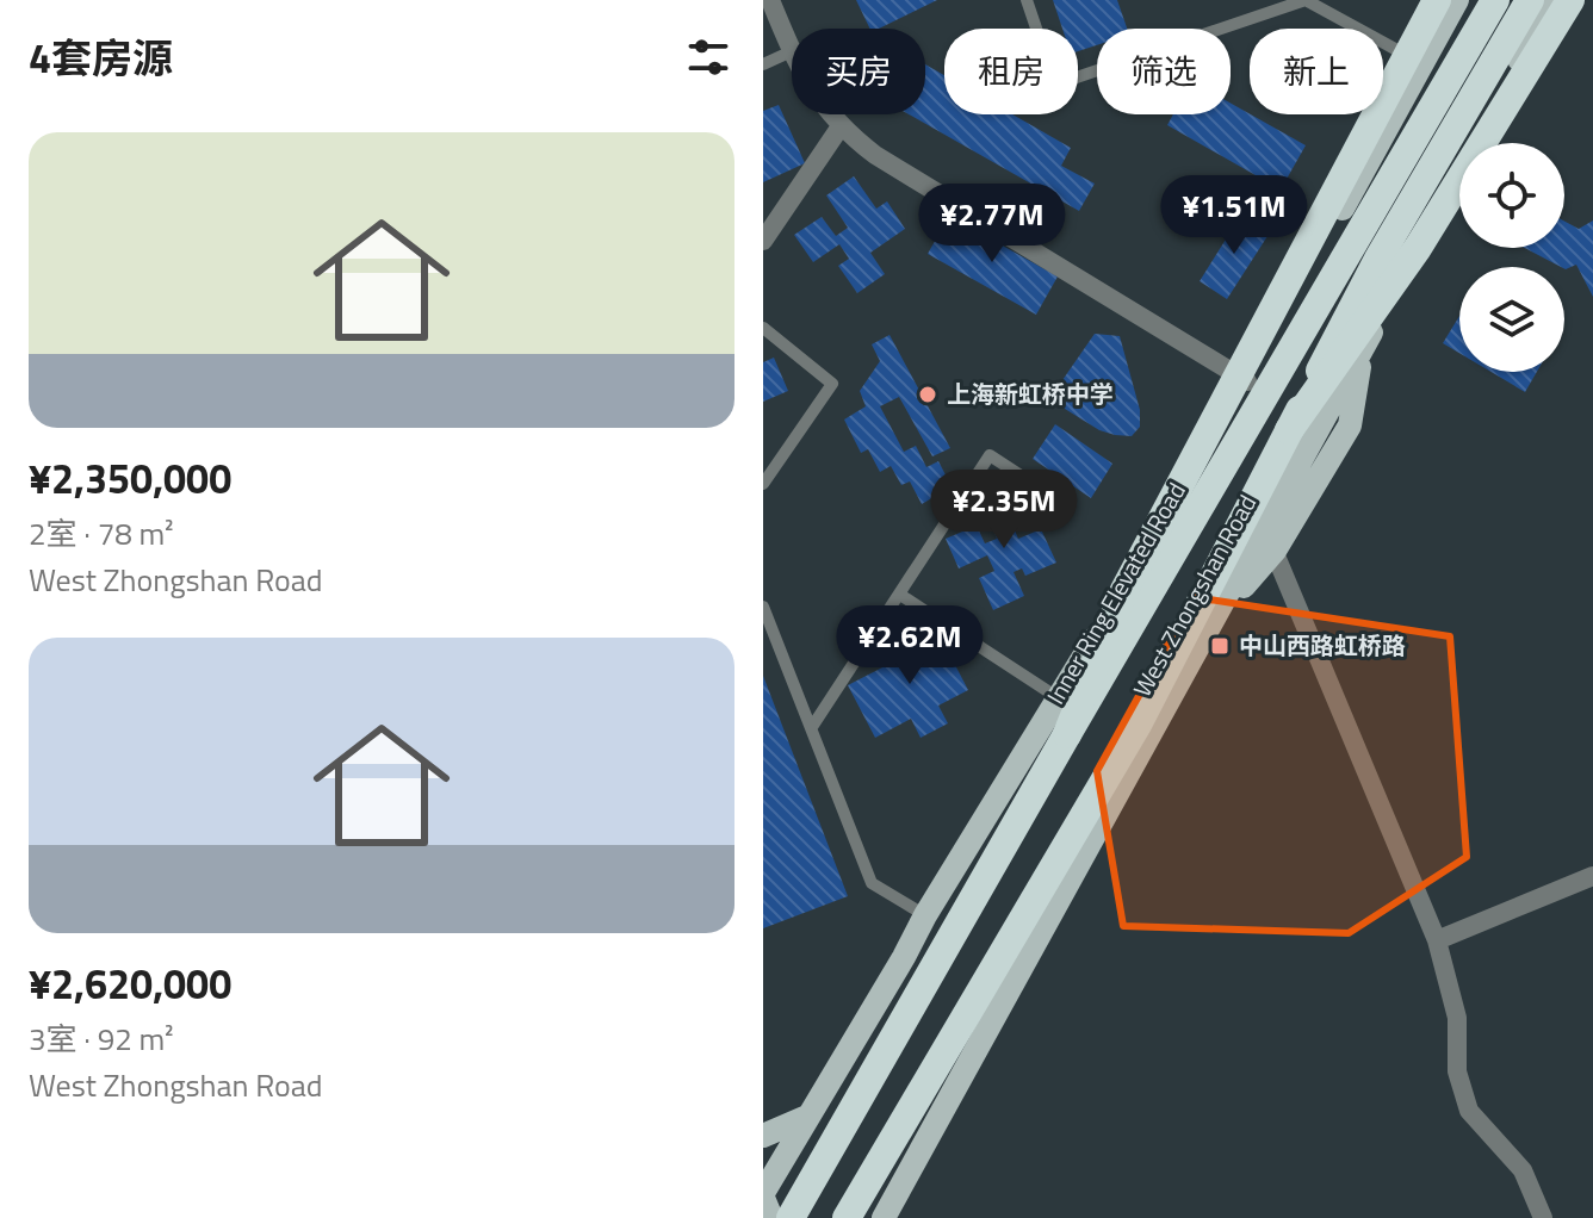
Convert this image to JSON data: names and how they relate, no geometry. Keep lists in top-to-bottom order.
{
  "streets": {
    "highway": ["Inner Ring Elevated Road"],
    "main road": ["West Zhongshan Road"]
  },
  "places": {
    "other": ["上海新虹桥中学"],
    "transit": ["中山西路虹桥路"]
  },
  "page": {
    "heading": "4套房源",
    "chip": [
      "买房",
      "租房",
      "筛选",
      "新上"
    ],
    "list": [
      {
        "name": "¥2,350,000",
        "note": "2室 · 78 m² · West Zhongshan Road"
      },
      {
        "name": "¥2,620,000",
        "note": "3室 · 92 m² · West Zhongshan Road"
      }
    ],
    "price": [
      "¥1.51M",
      "¥2.77M",
      "¥2.35M",
      "¥2.62M"
    ]
  }
}
